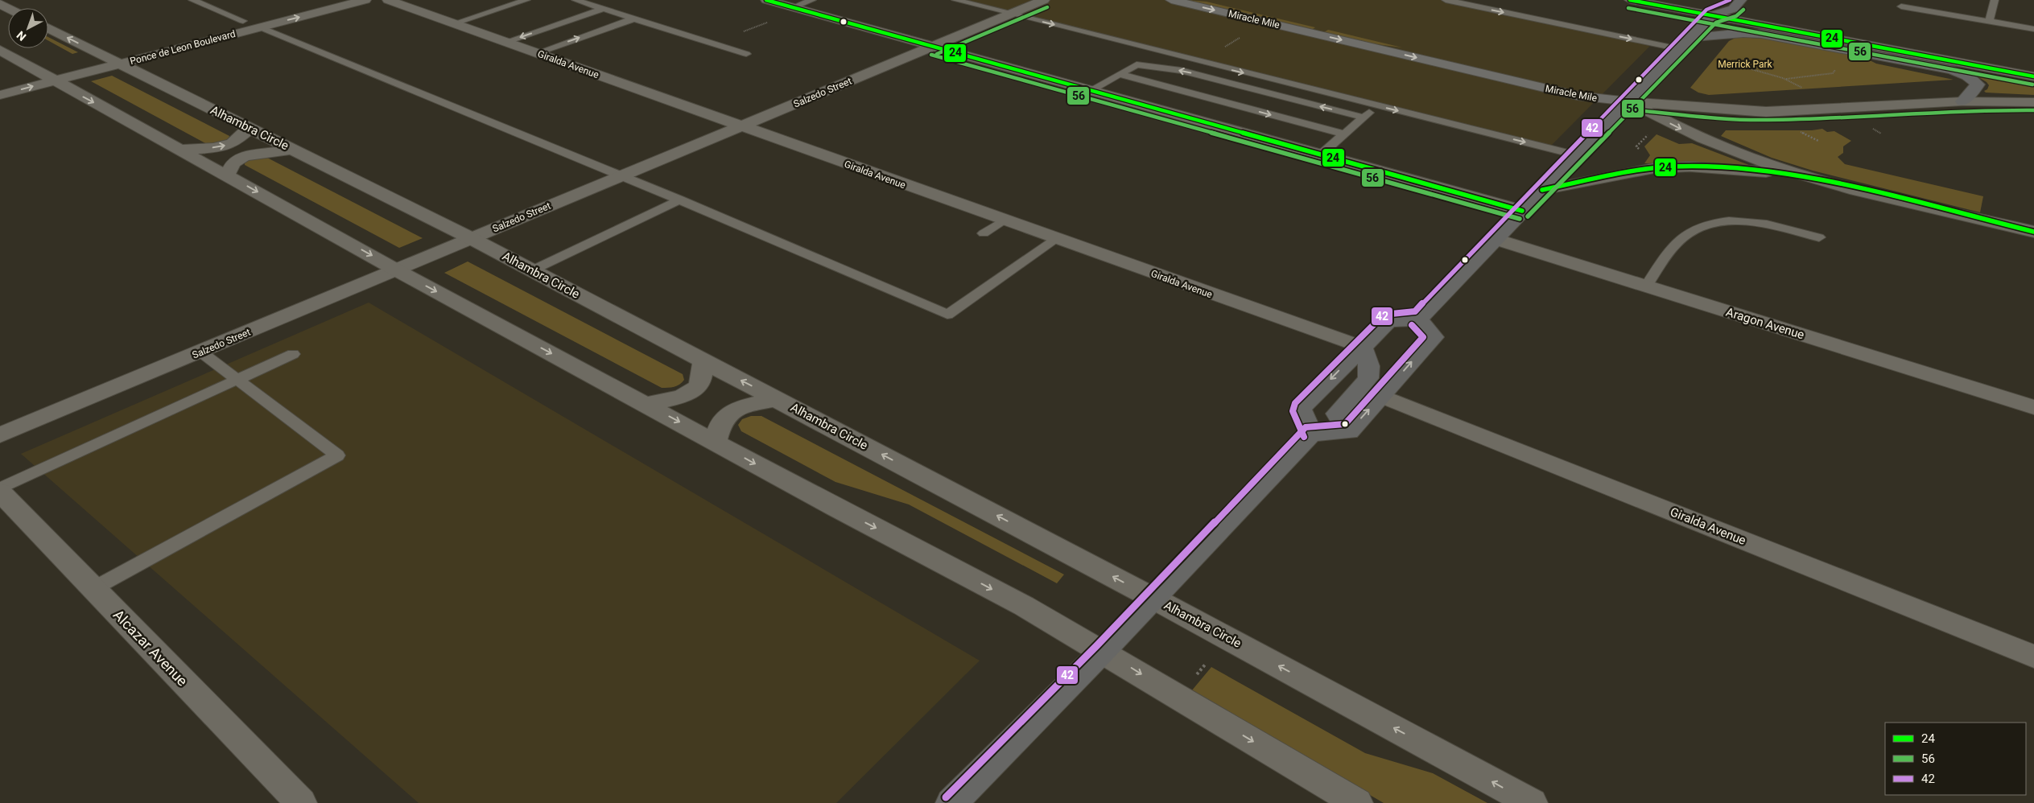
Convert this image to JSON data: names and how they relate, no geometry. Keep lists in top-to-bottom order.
{
  "streets": {
    "main road": ["Miracle Mile"],
    "street": [
      "Ponce de Leon Boulevard",
      "Giralda Avenue",
      "Salzedo Street",
      "Alhambra Circle",
      "Aragon Avenue",
      "Alcazar Avenue"
    ]
  },
  "crossings": [
    ["Ponce de Leon Boulevard", "Alhambra Circle"],
    ["Giralda Avenue", "Salzedo Street"],
    ["Salzedo Street", "Alhambra Circle"]
  ],
  "parks": ["Merrick Park"],
  "lines": ["transit line 24", "transit line 42", "transit line 56"],
  "legend": ["24", "56", "42"],
  "north": "bottom left"
}
